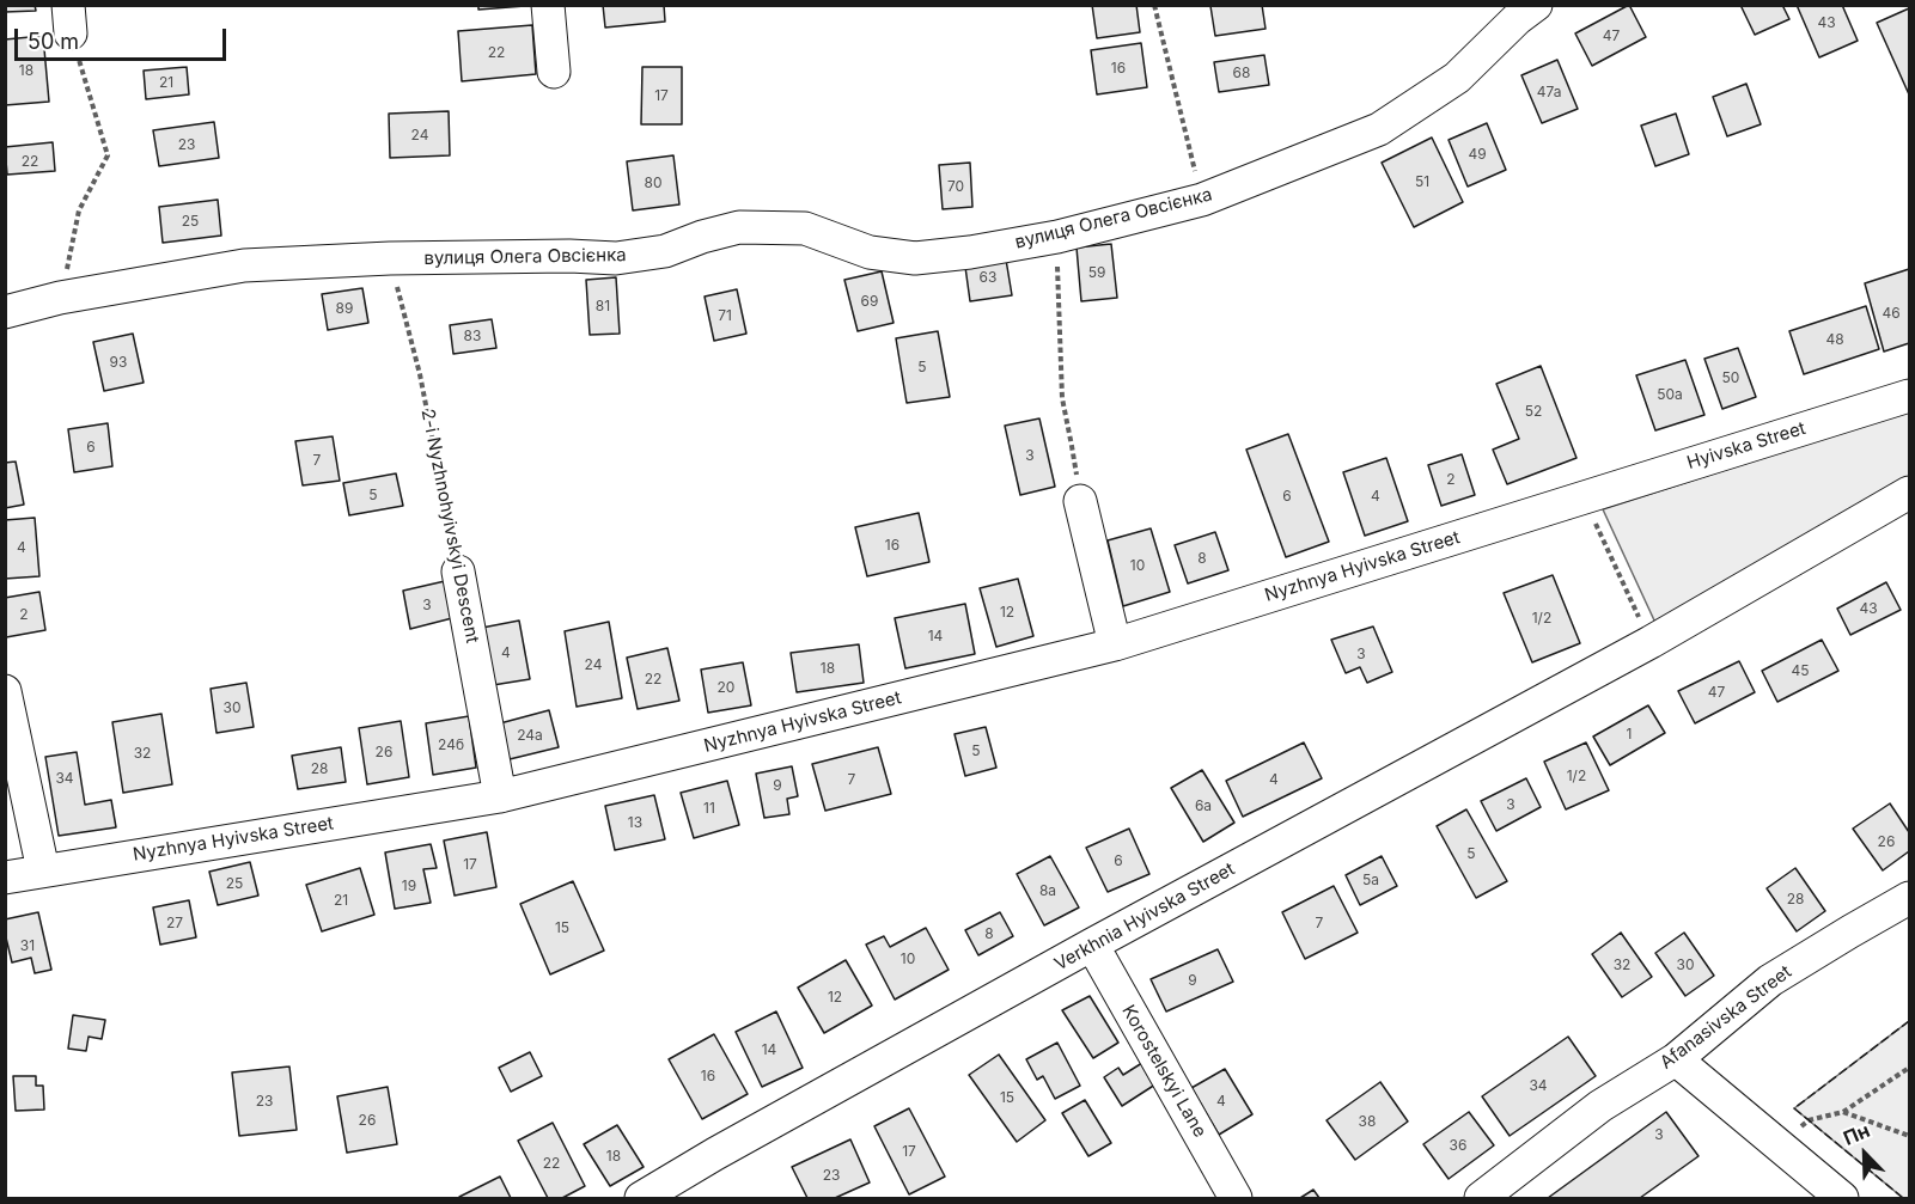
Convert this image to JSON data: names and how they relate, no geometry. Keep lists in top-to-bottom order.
{
  "streets": {
    "street": [
      "вулиця Олега Овсієнка",
      "Hyivska Street",
      "2-i Nyzhnohyivskyi Descent",
      "Nyzhnya Hyivska Street",
      "Verkhnia Hyivska Street",
      "Afanasivska Street",
      "Korostelskyi Lane"
    ]
  },
  "crossings": [
    ["вулиця Олега Овсієнка", "2-i Nyzhnohyivskyi Descent"],
    ["Hyivska Street", "Nyzhnya Hyivska Street"],
    ["2-i Nyzhnohyivskyi Descent", "Nyzhnya Hyivska Street"],
    ["Verkhnia Hyivska Street", "Korostelskyi Lane"]
  ],
  "house_numbers": [
    "43",
    "47",
    "22",
    "16",
    "18",
    "68",
    "21",
    "47а",
    "17",
    "24",
    "23",
    "49",
    "22",
    "51",
    "80",
    "70",
    "25",
    "59",
    "63",
    "69",
    "81",
    "89",
    "46",
    "71",
    "83",
    "48",
    "93",
    "5",
    "50",
    "50а",
    "52",
    "6",
    "3",
    "7",
    "2",
    "5",
    "6",
    "4",
    "16",
    "4",
    "8",
    "10",
    "3",
    "43",
    "12",
    "2",
    "1/2",
    "14",
    "4",
    "3",
    "24",
    "18",
    "45",
    "22",
    "20",
    "47",
    "30",
    "1",
    "24а",
    "24б",
    "5",
    "26",
    "32",
    "28",
    "1/2",
    "34",
    "7",
    "4",
    "9",
    "3",
    "6а",
    "11",
    "13",
    "26",
    "5",
    "6",
    "17",
    "5а",
    "25",
    "19",
    "8а",
    "28",
    "21",
    "27",
    "7",
    "15",
    "8",
    "31",
    "10",
    "32",
    "30",
    "9",
    "12",
    "14",
    "16",
    "34",
    "15",
    "23",
    "4",
    "26",
    "38",
    "3",
    "36",
    "17",
    "18",
    "22",
    "23"
  ],
  "scale_bar": "50 m",
  "north": "top left"
}
